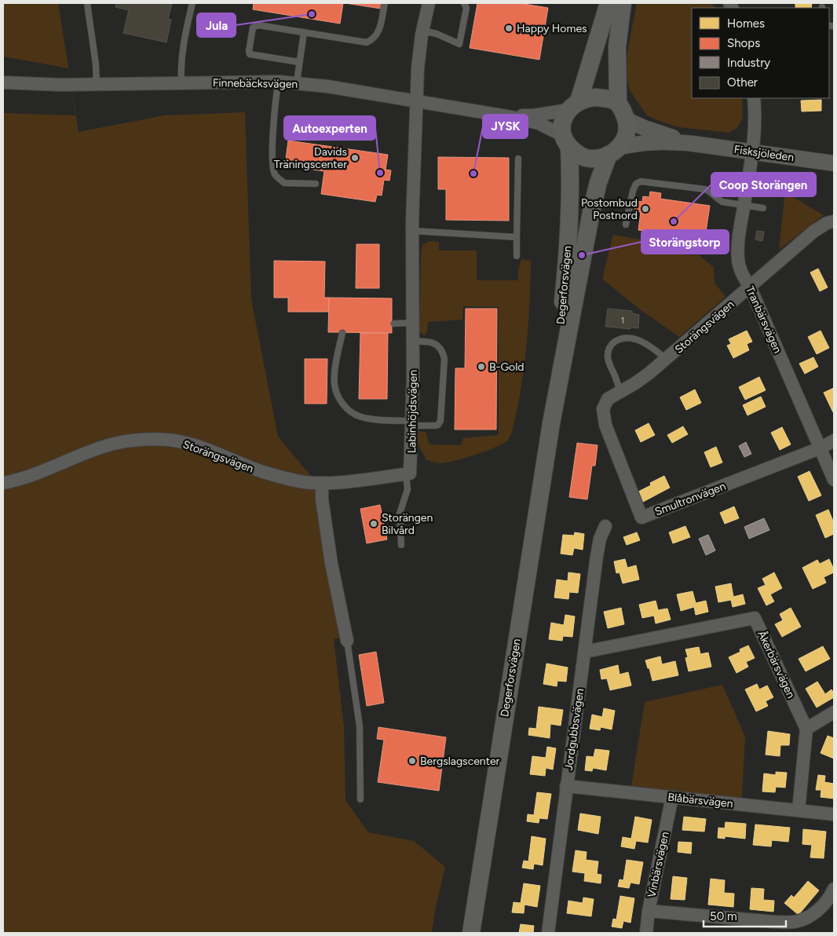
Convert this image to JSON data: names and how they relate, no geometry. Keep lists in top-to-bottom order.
{
  "streets": {
    "main road": ["Degerforsvägen"],
    "street": [
      "Finnebäcksvägen",
      "Fisksjöleden",
      "Tranbärsvägen",
      "Storängsvägen",
      "Labinhöjdsvägen",
      "Smultronvägen",
      "Åkerbärsvägen",
      "Jordgubbsvägen",
      "Blåbärsvägen",
      "Vinbärsvägen"
    ]
  },
  "crossings": [
    ["Finnebäcksvägen", "Fisksjöleden"],
    ["Finnebäcksvägen", "Degerforsvägen"],
    ["Finnebäcksvägen", "Labinhöjdsvägen"],
    ["Fisksjöleden", "Degerforsvägen"],
    ["Fisksjöleden", "Tranbärsvägen"],
    ["Tranbärsvägen", "Storängsvägen"],
    ["Tranbärsvägen", "Smultronvägen"],
    ["Storängsvägen", "Smultronvägen"],
    ["Åkerbärsvägen", "Jordgubbsvägen"],
    ["Jordgubbsvägen", "Blåbärsvägen"],
    ["Blåbärsvägen", "Vinbärsvägen"]
  ],
  "places": [
    "Jula",
    "Happy Homes",
    "Davids Träningscenter",
    "Autoexperten",
    "JYSK",
    "Postombud Postnord",
    "Coop Storängen",
    "Storängstorp",
    "B-Gold",
    "Storängen Bilvård",
    "Bergslagscenter"
  ],
  "house_numbers": ["1"],
  "legend": [
    "Homes",
    "Shops",
    "Industry",
    "Other"
  ],
  "scale_bar": "50 m"
}
